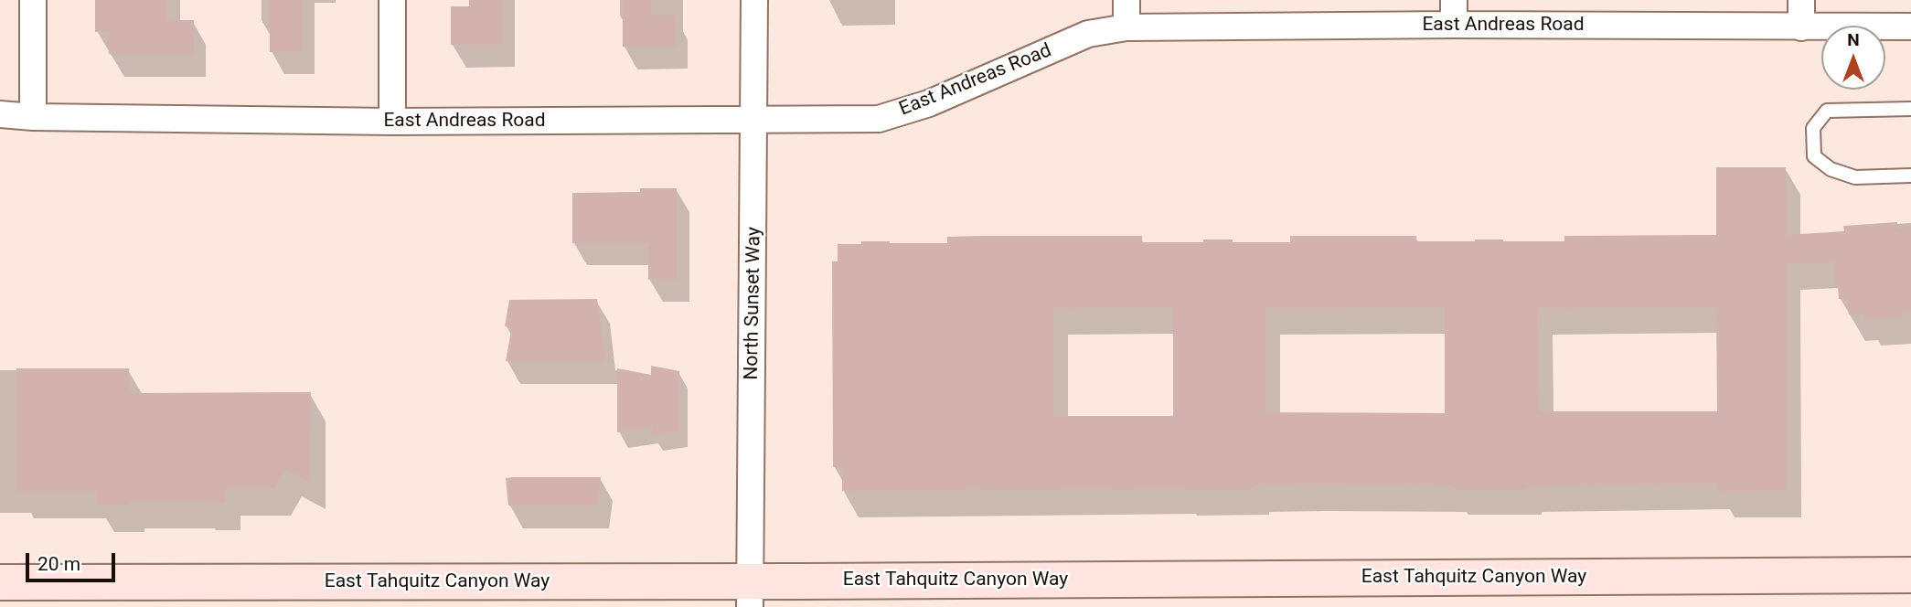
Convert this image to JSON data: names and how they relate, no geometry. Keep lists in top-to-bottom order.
{
  "streets": {
    "main road": ["East Tahquitz Canyon Way"],
    "street": ["East Andreas Road", "North Sunset Way"]
  },
  "crossings": [
    ["East Andreas Road", "North Sunset Way"],
    ["North Sunset Way", "East Tahquitz Canyon Way"]
  ],
  "scale_bar": "20 m",
  "north": "top"
}
